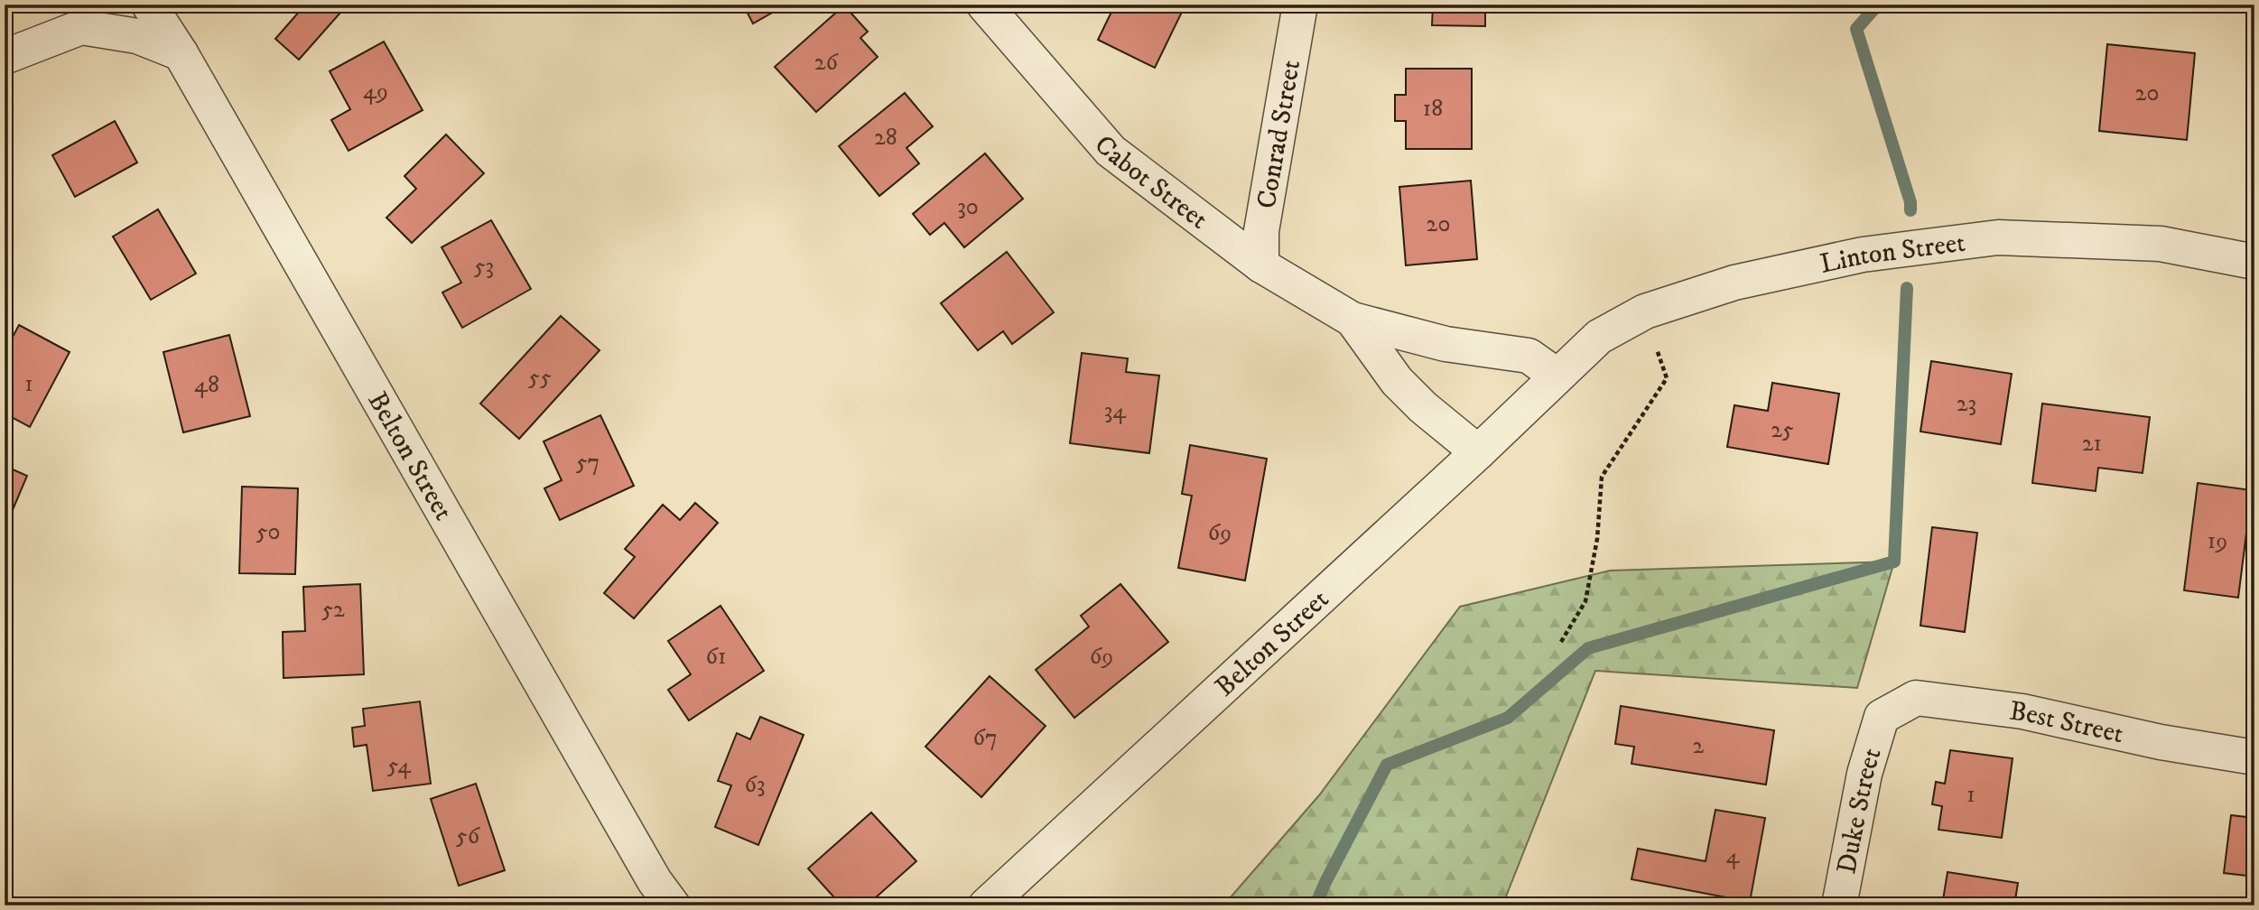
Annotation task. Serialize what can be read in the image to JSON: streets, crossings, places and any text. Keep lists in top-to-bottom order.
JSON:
{
  "streets": {
    "street": [
      "Conrad Street",
      "Cabot Street",
      "Linton Street",
      "Belton Street",
      "Best Street",
      "Duke Street"
    ]
  },
  "crossings": [
    ["Conrad Street", "Cabot Street"],
    ["Cabot Street", "Linton Street"],
    ["Cabot Street", "Belton Street"],
    ["Linton Street", "Belton Street"],
    ["Best Street", "Duke Street"]
  ],
  "house_numbers": [
    "26",
    "49",
    "20",
    "18",
    "28",
    "30",
    "20",
    "53",
    "55",
    "1",
    "48",
    "23",
    "34",
    "25",
    "21",
    "57",
    "50",
    "69",
    "19",
    "52",
    "61",
    "69",
    "67",
    "2",
    "54",
    "63",
    "1",
    "56",
    "4"
  ]
}
